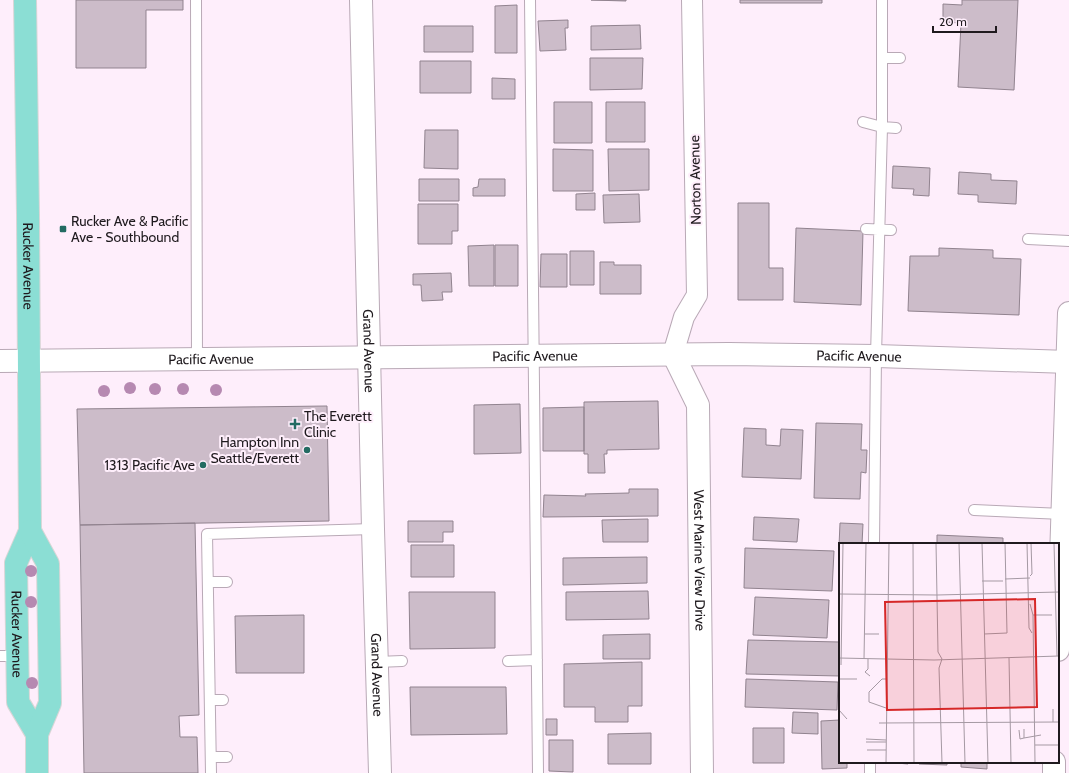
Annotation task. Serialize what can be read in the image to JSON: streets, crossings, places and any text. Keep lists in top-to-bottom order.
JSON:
{
  "streets": {
    "main road": ["Rucker Avenue"],
    "street": [
      "Norton Avenue",
      "Grand Avenue",
      "Pacific Avenue",
      "West Marine View Drive"
    ]
  },
  "crossings": [
    ["Norton Avenue", "Pacific Avenue"],
    ["Norton Avenue", "West Marine View Drive"],
    ["Rucker Avenue", "Pacific Avenue"],
    ["Grand Avenue", "Pacific Avenue"],
    ["Pacific Avenue", "West Marine View Drive"]
  ],
  "places": {
    "transit": ["Rucker Ave & Pacific Ave - Southbound"],
    "health": ["The Everett Clinic"],
    "other": ["Hampton Inn Seattle/Everett", "1313 Pacific Ave"]
  },
  "scale_bar": "20 m"
}
